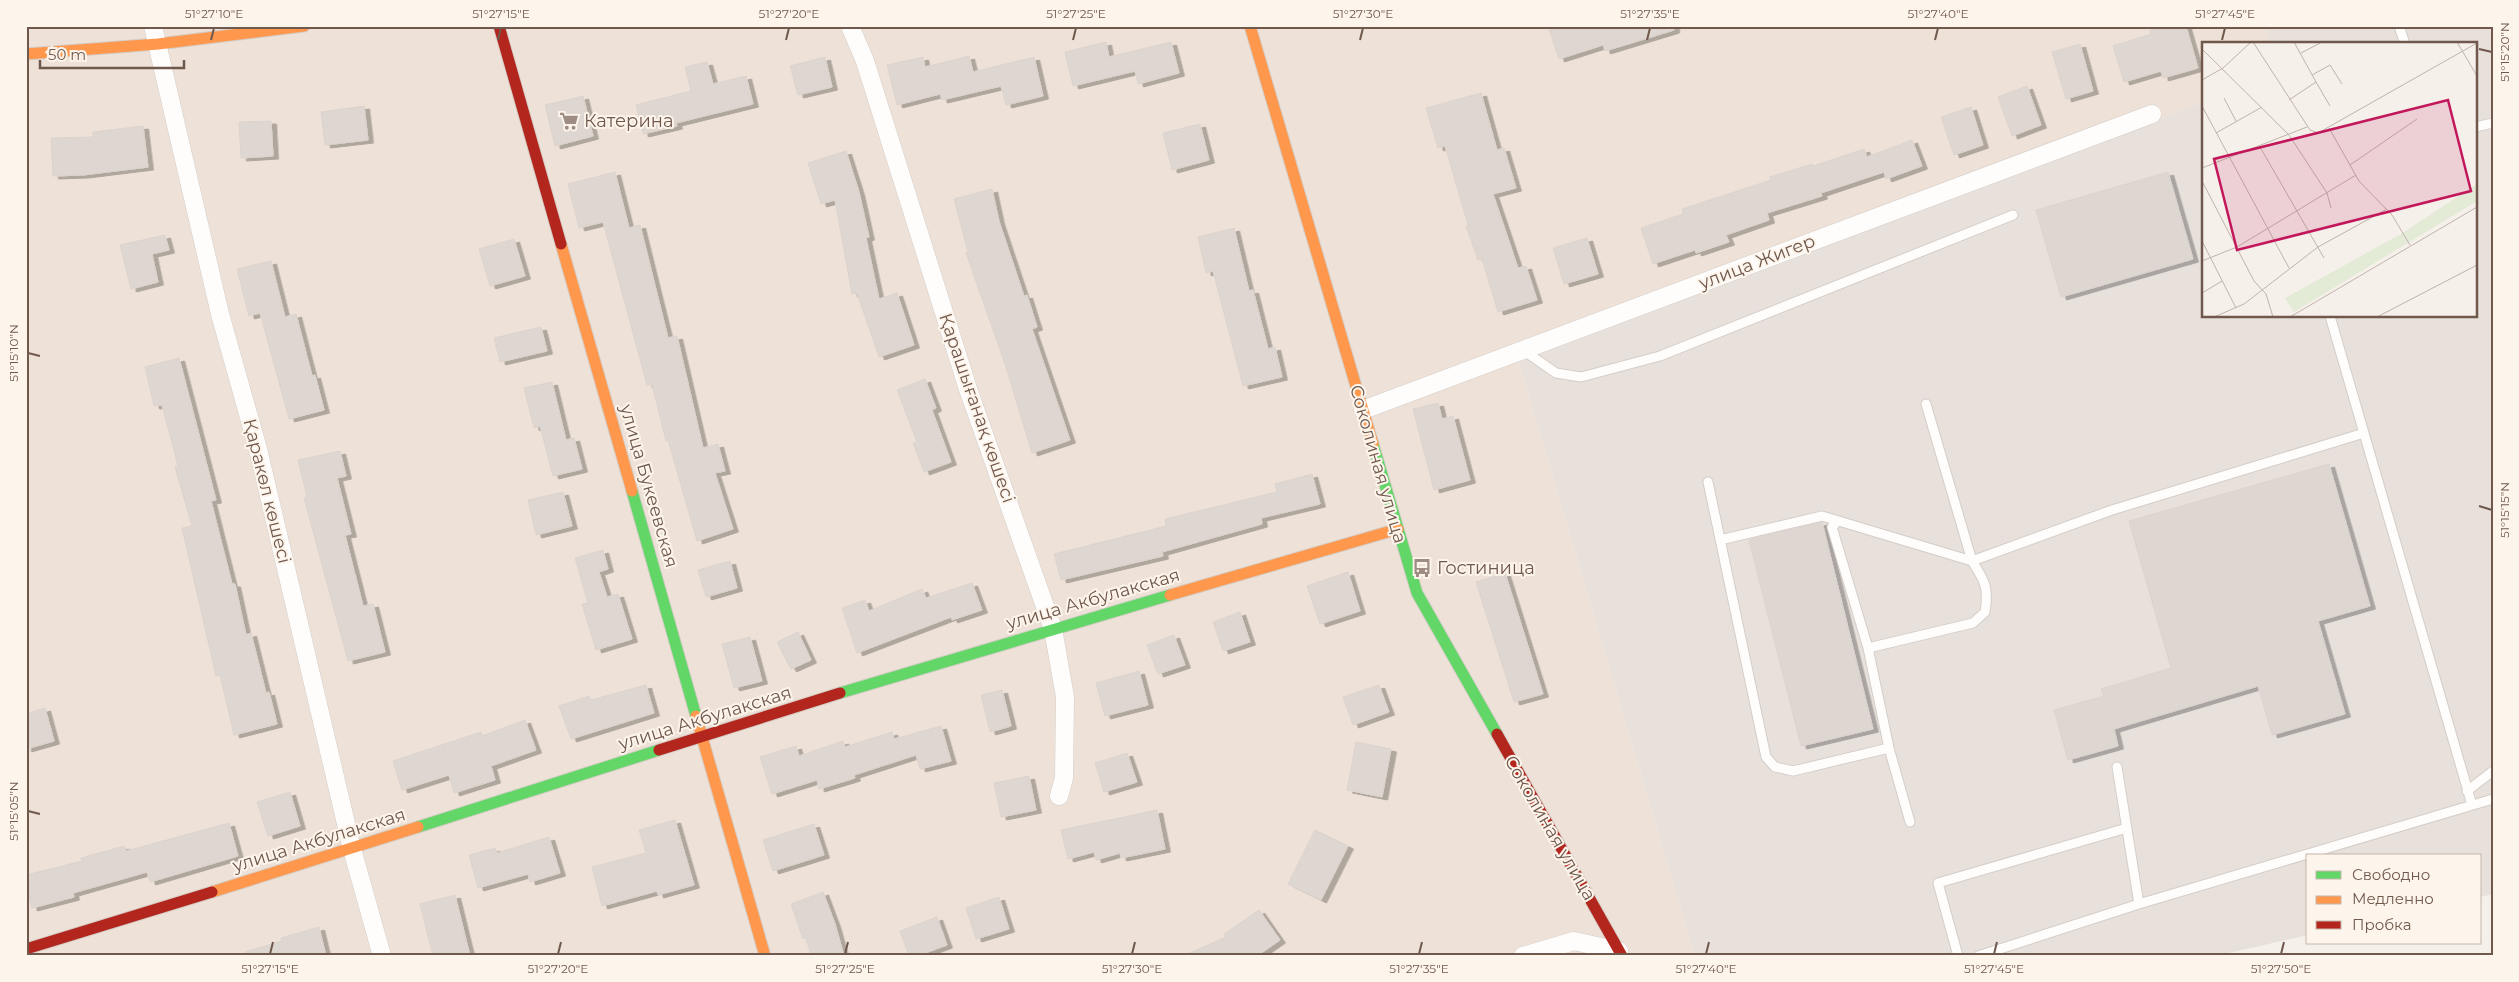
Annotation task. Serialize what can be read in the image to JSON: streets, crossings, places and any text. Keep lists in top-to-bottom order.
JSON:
{
  "streets": {
    "street": [
      "улица Жигер",
      "Қарашығанақ көшесі",
      "Соколиная улица",
      "улица Букеевская",
      "Қаракөл көшесі",
      "улица Акбулакская"
    ]
  },
  "crossings": [
    ["улица Жигер", "Соколиная улица"],
    ["Қарашығанақ көшесі", "улица Акбулакская"],
    ["Соколиная улица", "улица Акбулакская"],
    ["улица Букеевская", "улица Акбулакская"],
    ["Қаракөл көшесі", "улица Акбулакская"]
  ],
  "places": {
    "supermarket": ["Катерина"],
    "bus stop": ["Гостиница"]
  },
  "legend": ["Свободно", "Медленно", "Пробка"],
  "scale_bar": "50 m",
  "coordinates": [
    "51°27'10\"E",
    "51°27'15\"E",
    "51°27'20\"E",
    "51°27'25\"E",
    "51°27'30\"E",
    "51°27'35\"E",
    "51°27'40\"E",
    "51°27'45\"E",
    "51°15'20\"N",
    "51°15'10\"N",
    "51°15'15\"N",
    "51°15'05\"N",
    "51°27'50\"E"
  ]
}
